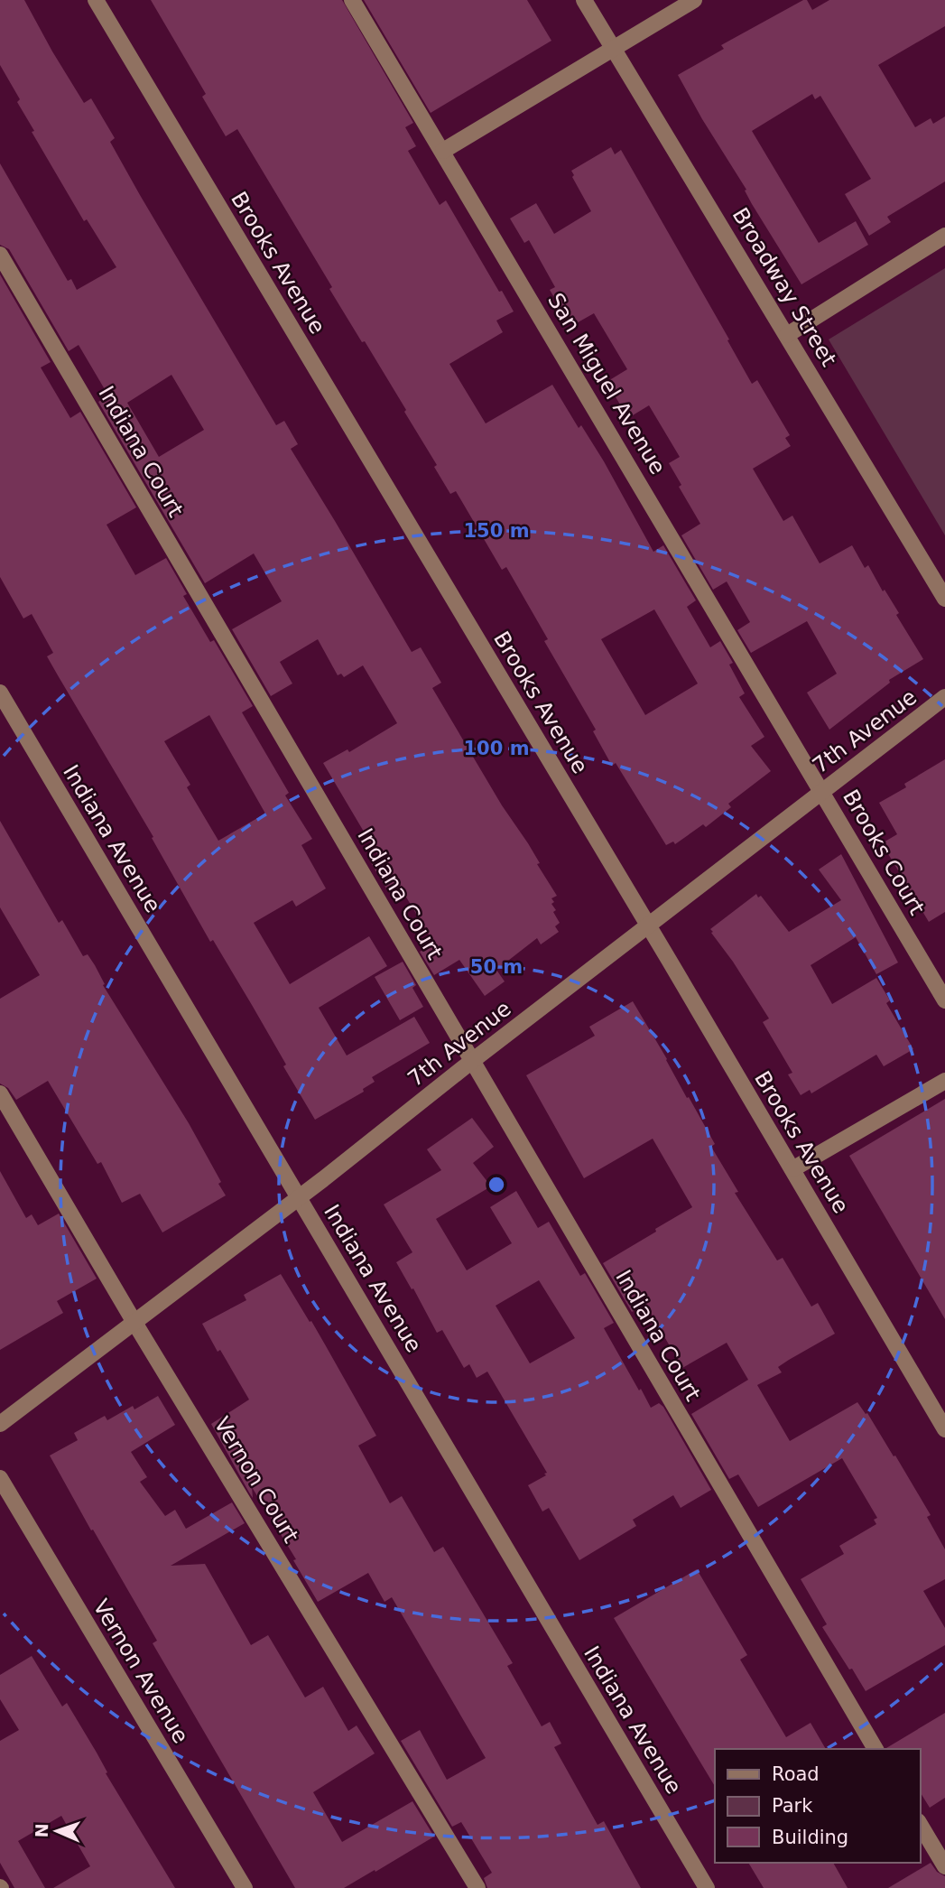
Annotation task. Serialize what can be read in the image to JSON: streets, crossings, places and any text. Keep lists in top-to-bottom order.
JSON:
{
  "streets": {
    "street": [
      "Brooks Avenue",
      "Broadway Street",
      "San Miguel Avenue",
      "Indiana Court",
      "7th Avenue",
      "Indiana Avenue",
      "Brooks Court",
      "Vernon Court",
      "Vernon Avenue"
    ]
  },
  "crossings": [
    ["Brooks Avenue", "7th Avenue"],
    ["San Miguel Avenue", "7th Avenue"],
    ["San Miguel Avenue", "Brooks Court"],
    ["Indiana Court", "7th Avenue"],
    ["7th Avenue", "Indiana Avenue"],
    ["7th Avenue", "Brooks Court"],
    ["7th Avenue", "Vernon Court"]
  ],
  "legend": ["Road", "Park", "Building"],
  "north": "left",
  "rings": ["150 m", "100 m", "50 m"]
}
